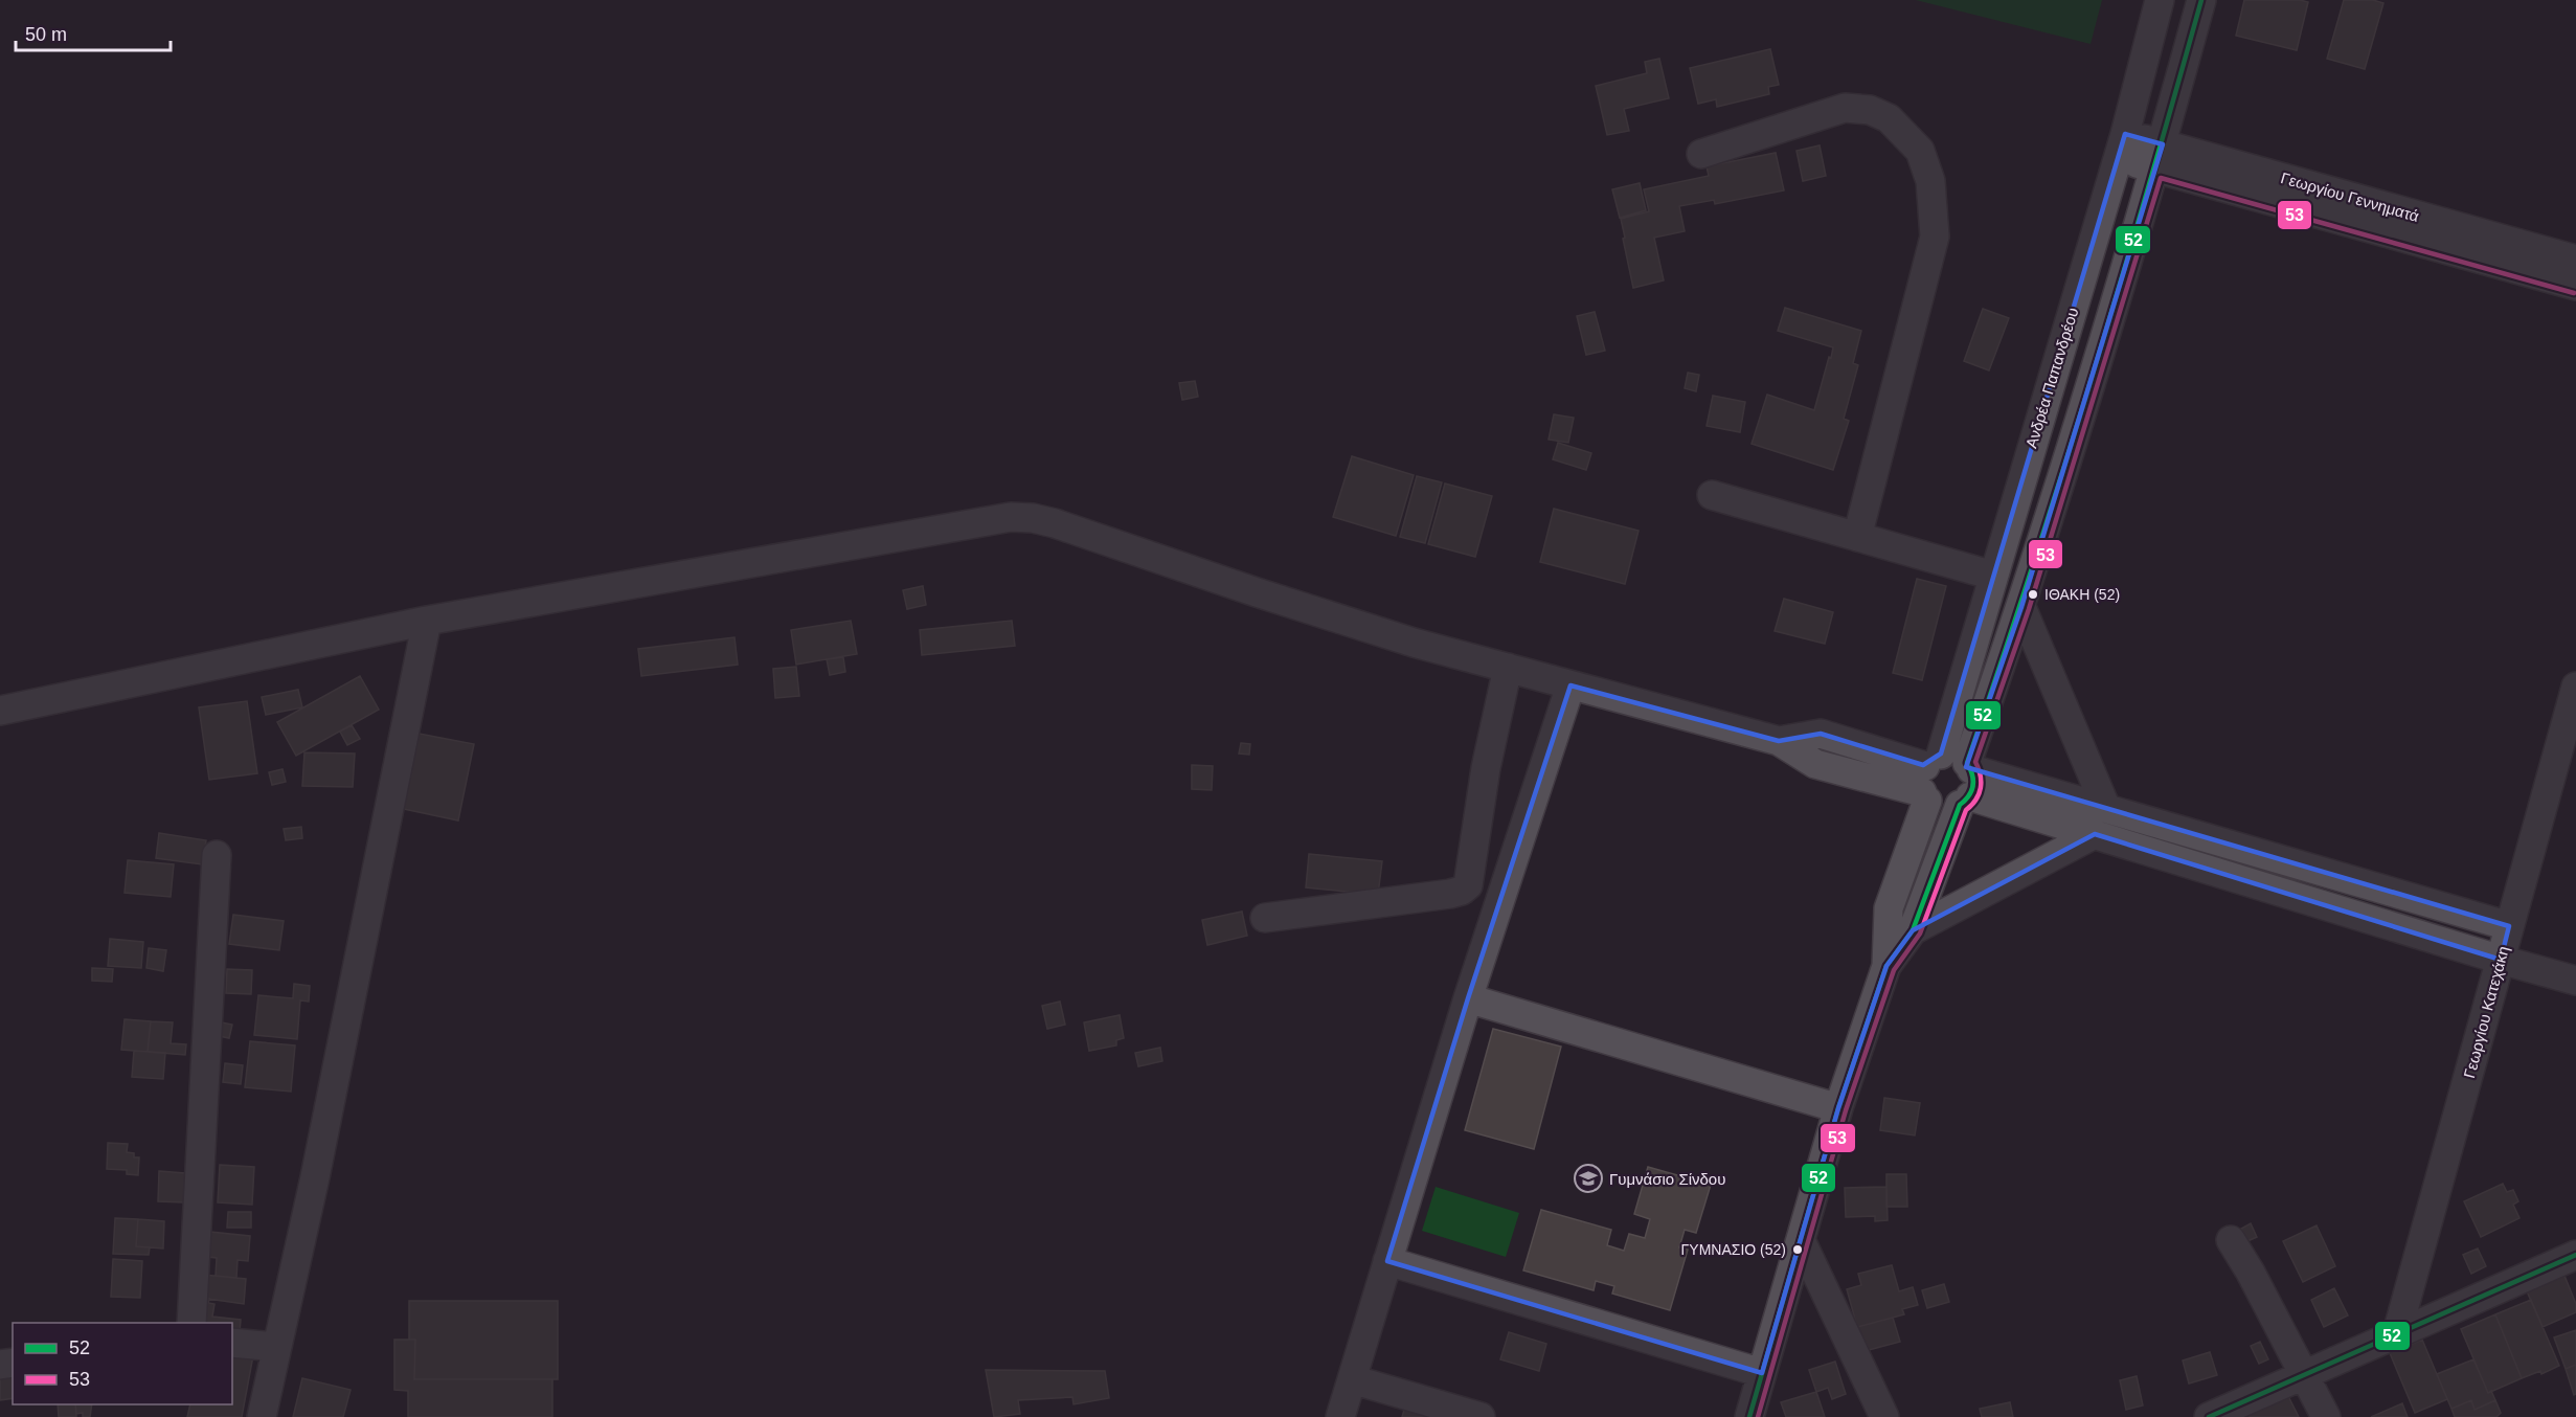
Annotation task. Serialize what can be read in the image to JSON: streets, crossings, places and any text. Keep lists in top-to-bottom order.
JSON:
{
  "streets": {
    "street": ["Γεωργίου Γεννηματά", "Ανδρέα Παπανδρέου", "Γεωργίου Κατεχάκη"]
  },
  "crossings": [
    ["Γεωργίου Γεννηματά", "Ανδρέα Παπανδρέου"]
  ],
  "places": {
    "other": ["ΙΘΑΚΗ (52)", "ΓΥΜΝΑΣΙΟ (52)"],
    "school or university": ["Γυμνάσιο Σίνδου"]
  },
  "lines": ["transit line 52", "transit line 53"],
  "legend": ["52", "53"],
  "scale_bar": "50 m"
}
